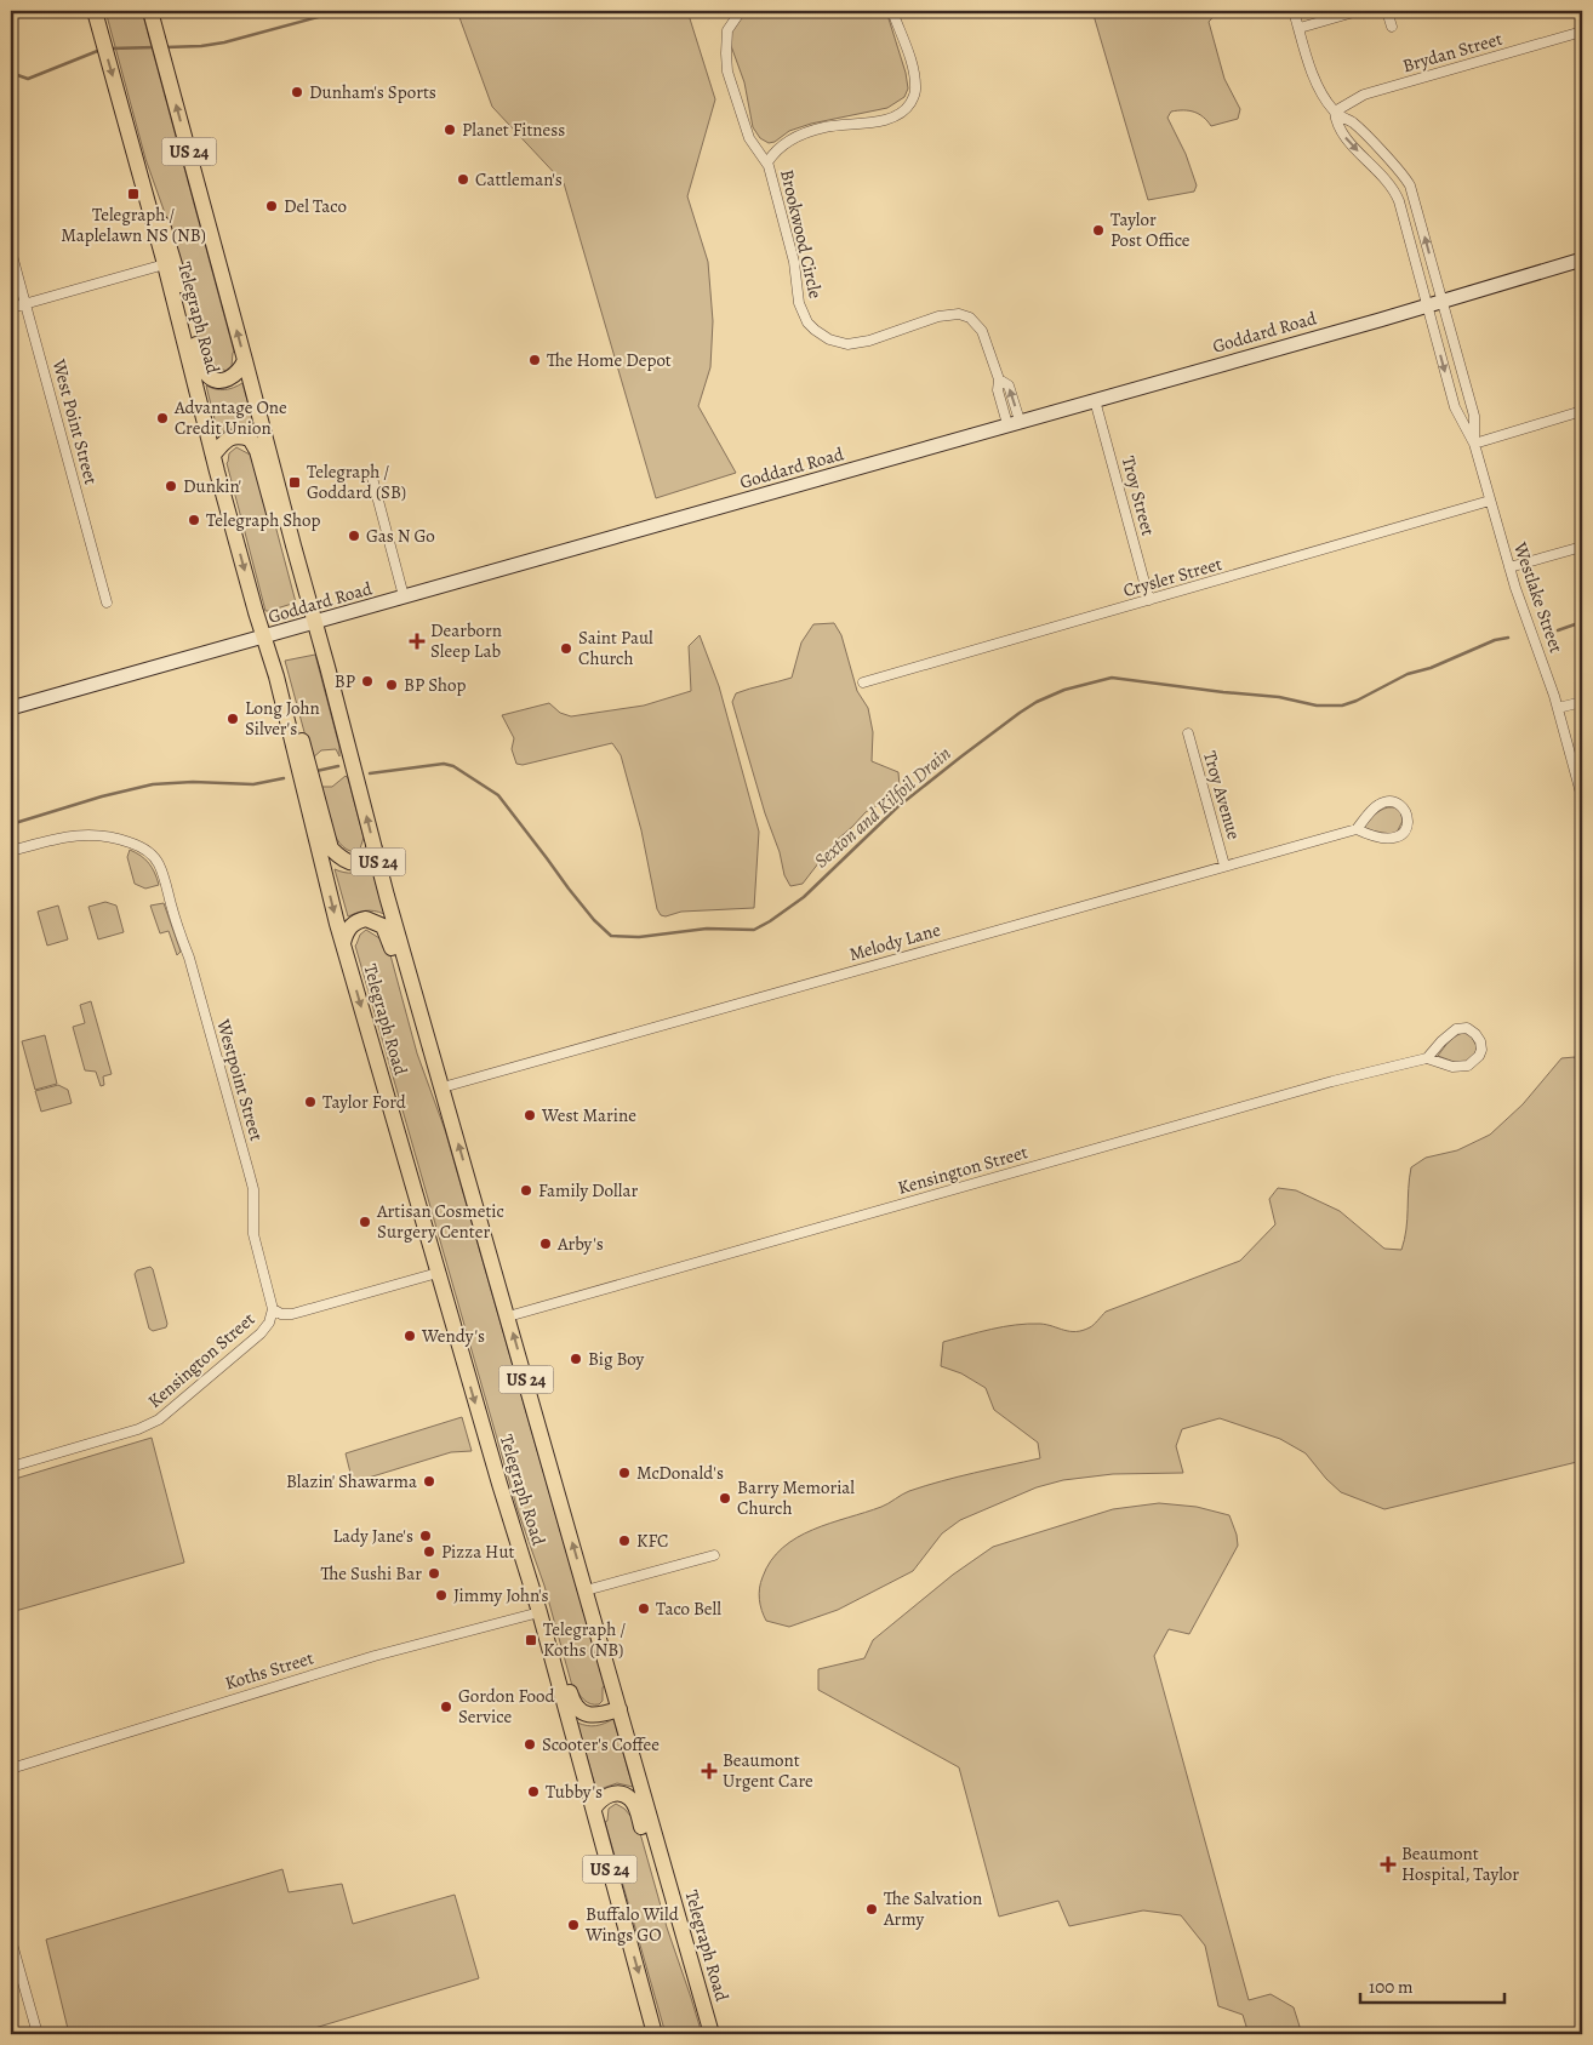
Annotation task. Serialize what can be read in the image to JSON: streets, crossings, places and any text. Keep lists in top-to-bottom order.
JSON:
{
  "streets": {
    "main road": ["US 24", "Telegraph Road", "Goddard Road"],
    "street": [
      "Brydan Street",
      "Brookwood Circle",
      "West Point Street",
      "Troy Street",
      "Crysler Street",
      "Westlake Street",
      "Troy Avenue",
      "Melody Lane",
      "Westpoint Street",
      "Kensington Street",
      "Koths Street"
    ]
  },
  "crossings": [
    ["Brookwood Circle", "Goddard Road"],
    ["Telegraph Road", "Goddard Road"],
    ["Telegraph Road", "Melody Lane"],
    ["Telegraph Road", "Kensington Street"],
    ["Telegraph Road", "Koths Street"],
    ["Goddard Road", "Troy Street"],
    ["Goddard Road", "Westlake Street"],
    ["Troy Street", "Crysler Street"],
    ["Crysler Street", "Westlake Street"],
    ["Troy Avenue", "Melody Lane"],
    ["Westpoint Street", "Kensington Street"]
  ],
  "water": ["Sexton and Kilfoil Drain"],
  "places": {
    "other": [
      "Dunham's Sports",
      "Planet Fitness",
      "Cattleman's",
      "Del Taco",
      "Taylor Post Office",
      "The Home Depot",
      "Advantage One Credit Union",
      "Dunkin'",
      "Telegraph Shop",
      "Gas N Go",
      "Saint Paul Church",
      "BP",
      "BP Shop",
      "Long John Silver's",
      "Taylor Ford",
      "West Marine",
      "Family Dollar",
      "Artisan Cosmetic Surgery Center",
      "Arby's",
      "Wendy's",
      "Big Boy",
      "McDonald's",
      "Blazin' Shawarma",
      "Barry Memorial Church",
      "Lady Jane's",
      "KFC",
      "Pizza Hut",
      "The Sushi Bar",
      "Jimmy John's",
      "Taco Bell",
      "Gordon Food Service",
      "Scooter's Coffee",
      "Tubby's",
      "The Salvation Army",
      "Buffalo Wild Wings GO"
    ],
    "transit": ["Telegraph / Maplelawn NS (NB)", "Telegraph / Goddard (SB)", "Telegraph / Koths (NB)"],
    "health": ["Dearborn Sleep Lab", "Beaumont Urgent Care", "Beaumont Hospital, Taylor"]
  },
  "scale_bar": "100 m"
}
